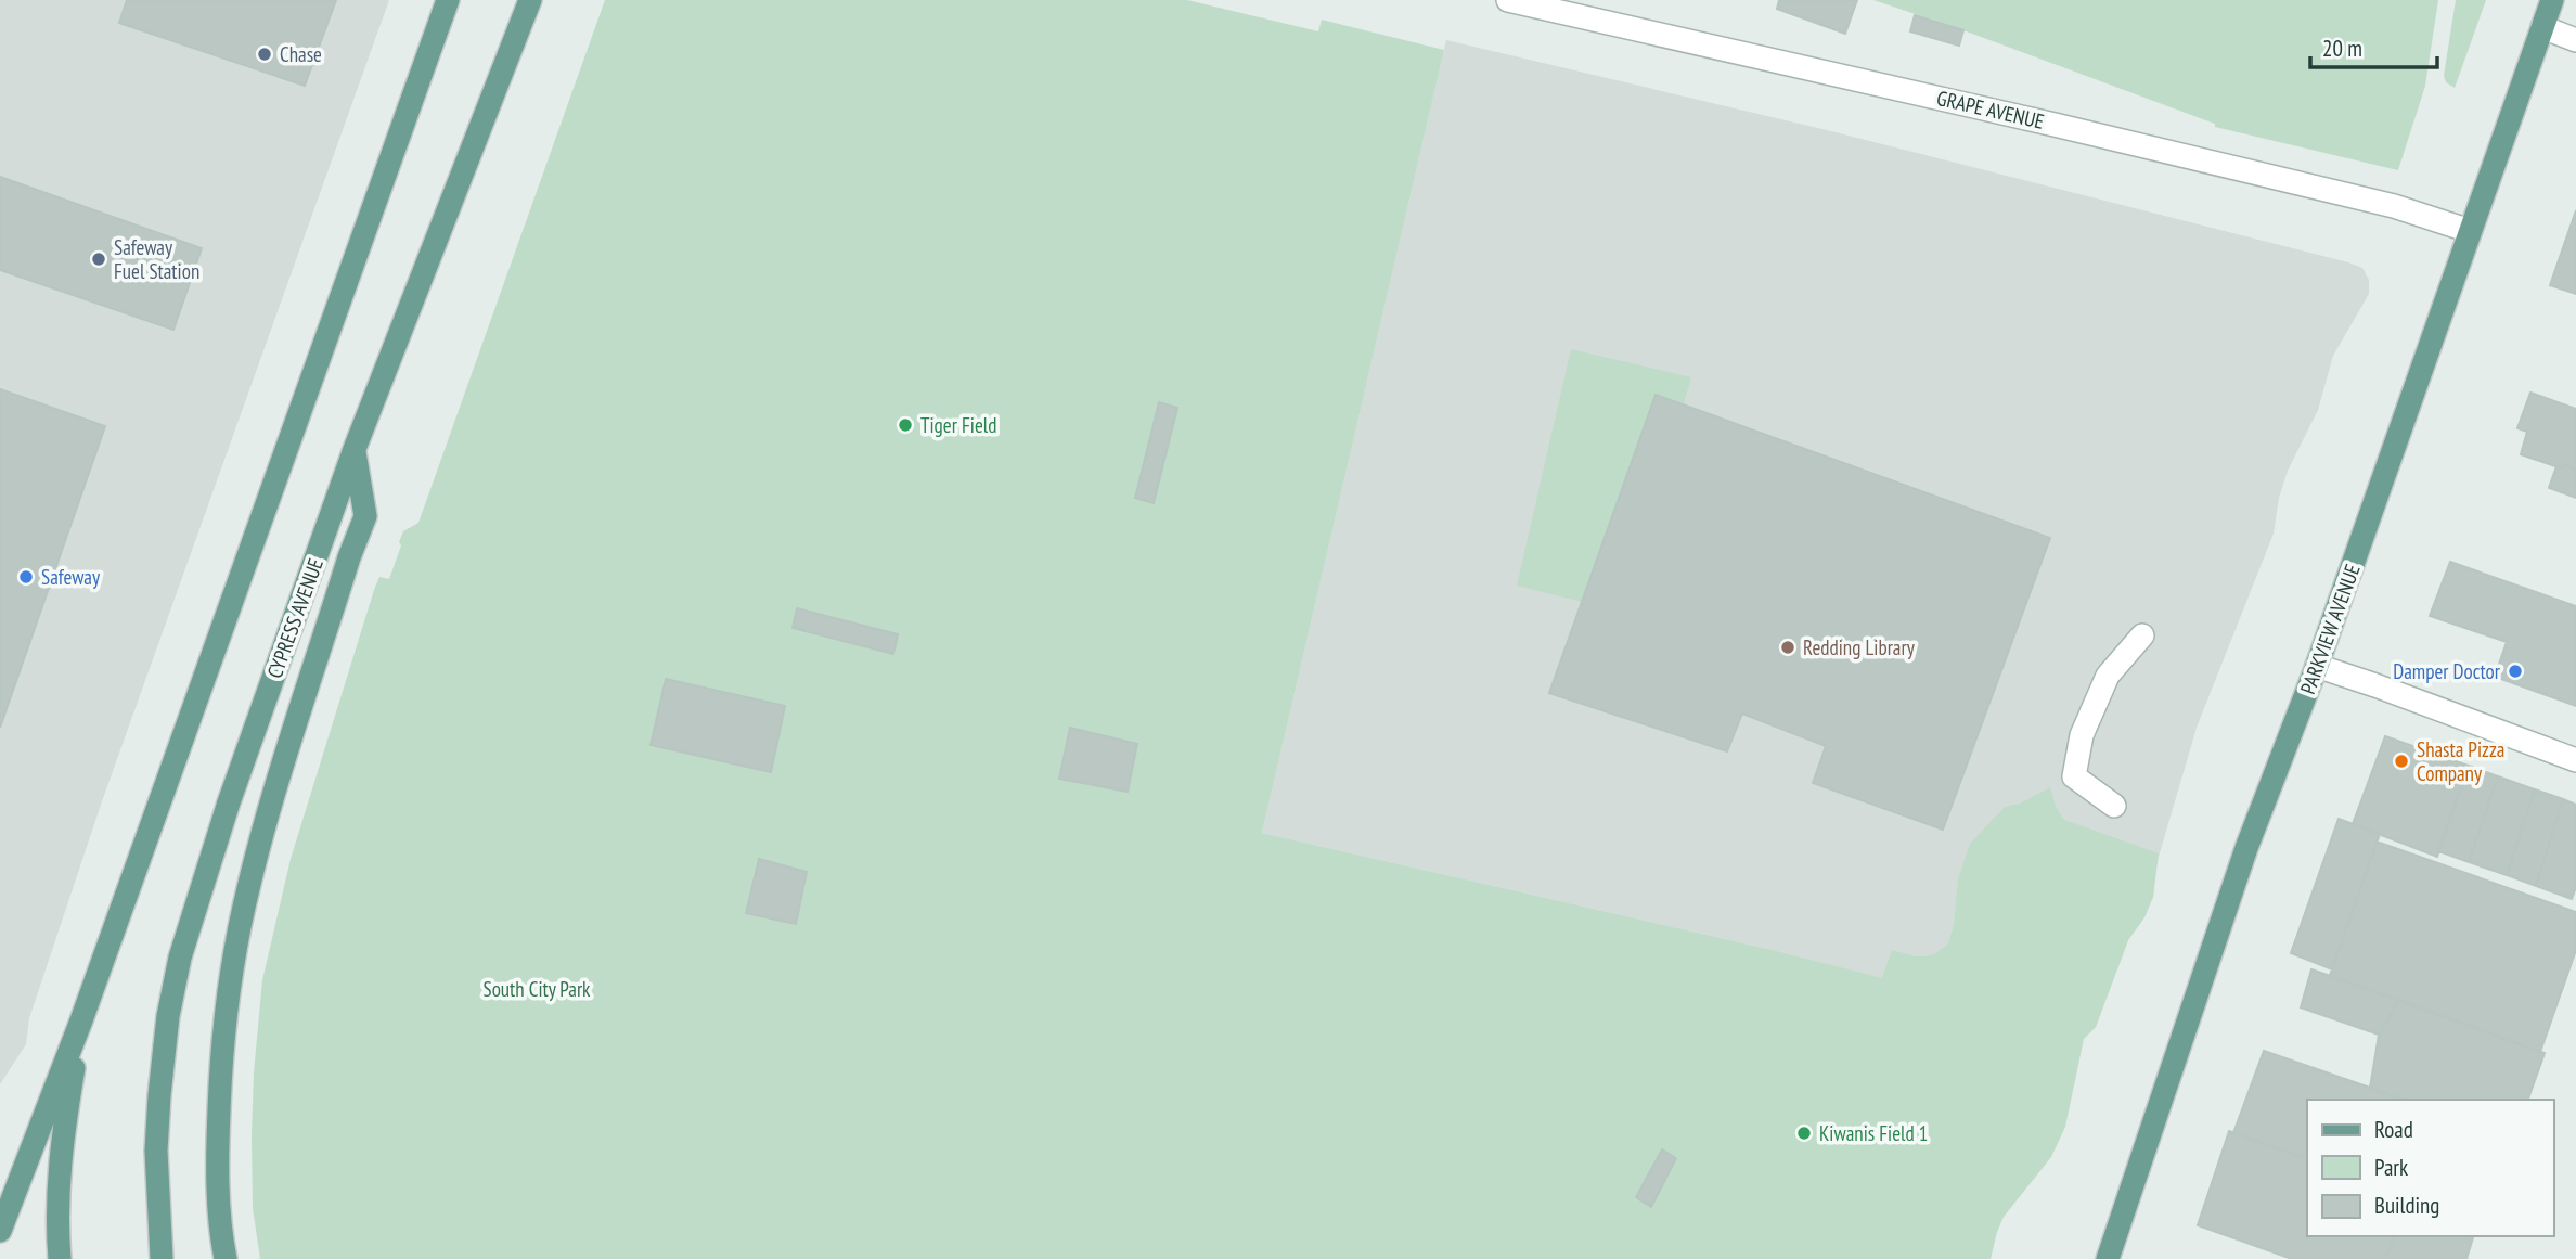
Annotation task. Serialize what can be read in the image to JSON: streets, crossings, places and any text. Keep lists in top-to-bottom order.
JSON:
{
  "streets": {
    "main road": ["CYPRESS AVENUE", "PARKVIEW AVENUE"],
    "street": ["GRAPE AVENUE"]
  },
  "crossings": [
    ["GRAPE AVENUE", "PARKVIEW AVENUE"]
  ],
  "parks": ["South City Park"],
  "places": [
    "Chase",
    "Safeway Fuel Station",
    "Tiger Field",
    "Safeway",
    "Redding Library",
    "Damper Doctor",
    "Shasta Pizza Company",
    "Kiwanis Field 1"
  ],
  "legend": ["Road", "Park", "Building"],
  "scale_bar": "20 m"
}
